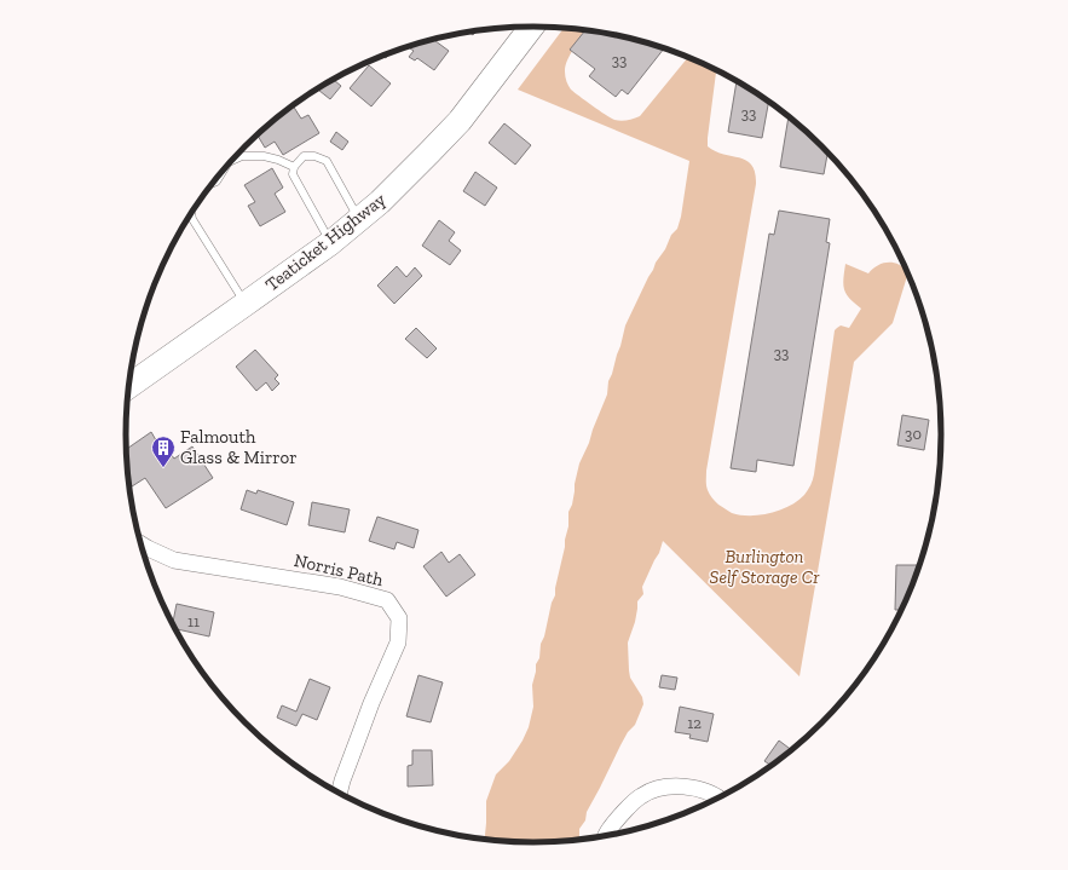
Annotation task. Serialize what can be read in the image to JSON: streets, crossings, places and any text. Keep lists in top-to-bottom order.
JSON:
{
  "streets": {
    "main road": ["Teaticket Highway"],
    "street": ["Norris Path"]
  },
  "parks": ["Burlington Self Storage Cr"],
  "places": {
    "building": ["Falmouth Glass & Mirror"]
  },
  "house_numbers": [
    "33",
    "33",
    "33",
    "30",
    "11",
    "12"
  ]
}
